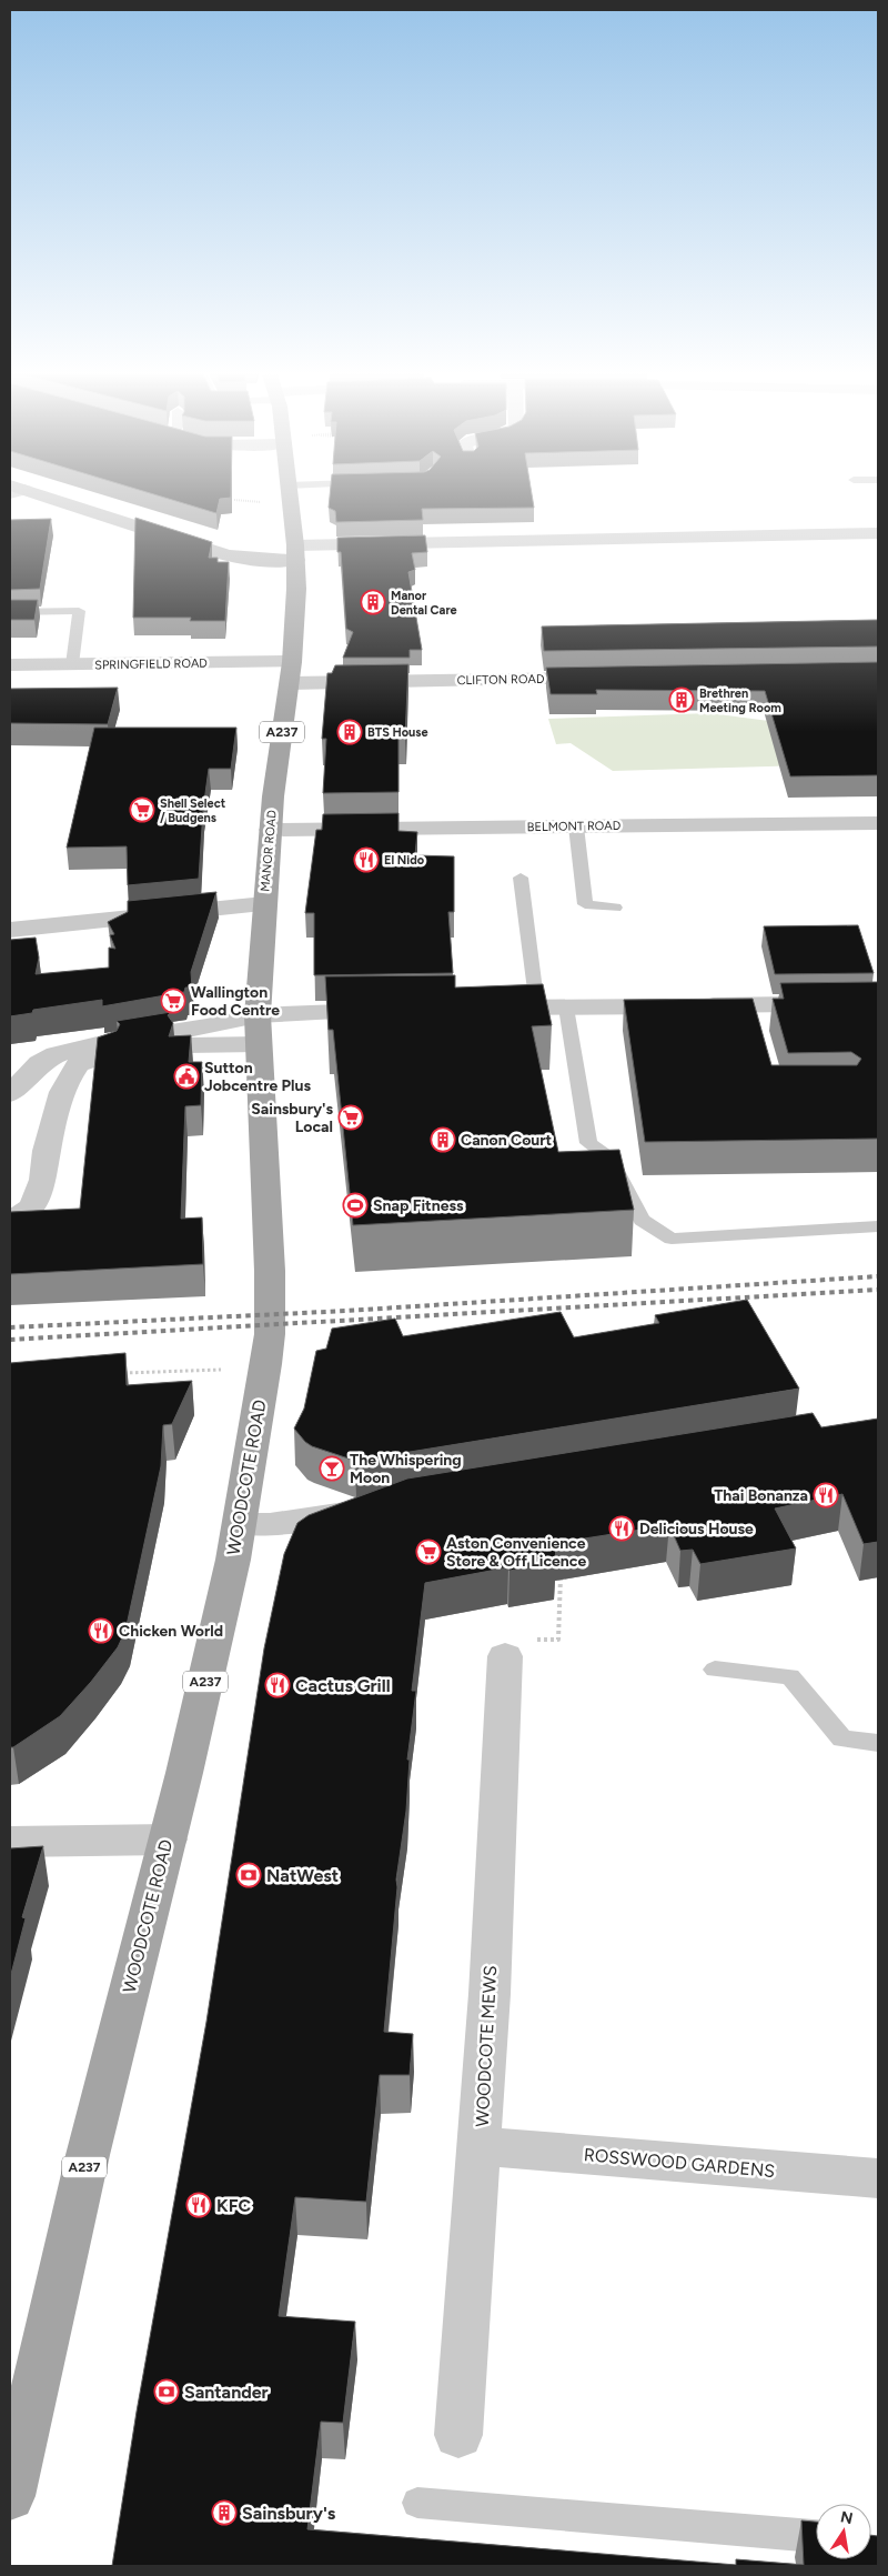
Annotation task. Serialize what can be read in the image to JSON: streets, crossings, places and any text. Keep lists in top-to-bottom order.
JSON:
{
  "streets": {
    "main road": ["A237", "MANOR ROAD", "WOODCOTE ROAD"],
    "street": [
      "SPRINGFIELD ROAD",
      "CLIFTON ROAD",
      "BELMONT ROAD",
      "WOODCOTE MEWS",
      "ROSSWOOD GARDENS"
    ]
  },
  "crossings": [
    ["SPRINGFIELD ROAD", "CLIFTON ROAD"],
    ["SPRINGFIELD ROAD", "MANOR ROAD"],
    ["CLIFTON ROAD", "MANOR ROAD"],
    ["BELMONT ROAD", "MANOR ROAD"],
    ["MANOR ROAD", "WOODCOTE ROAD"],
    ["WOODCOTE MEWS", "ROSSWOOD GARDENS"]
  ],
  "places": {
    "building": [
      "Manor Dental Care",
      "Brethren Meeting Room",
      "BTS House",
      "Canon Court",
      "Sainsbury's"
    ],
    "supermarket": [
      "Shell Select / Budgens",
      "Wallington Food Centre",
      "Sainsbury's Local",
      "Aston Convenience Store & Off Licence"
    ],
    "restaurant": [
      "El Nido",
      "Thai Bonanza",
      "Delicious House",
      "Chicken World",
      "Cactus Grill",
      "KFC"
    ],
    "public building": ["Sutton Jobcentre Plus"],
    "sports": ["Snap Fitness"],
    "bar": ["The Whispering Moon"],
    "bank": ["NatWest", "Santander"]
  },
  "north": "top"
}
